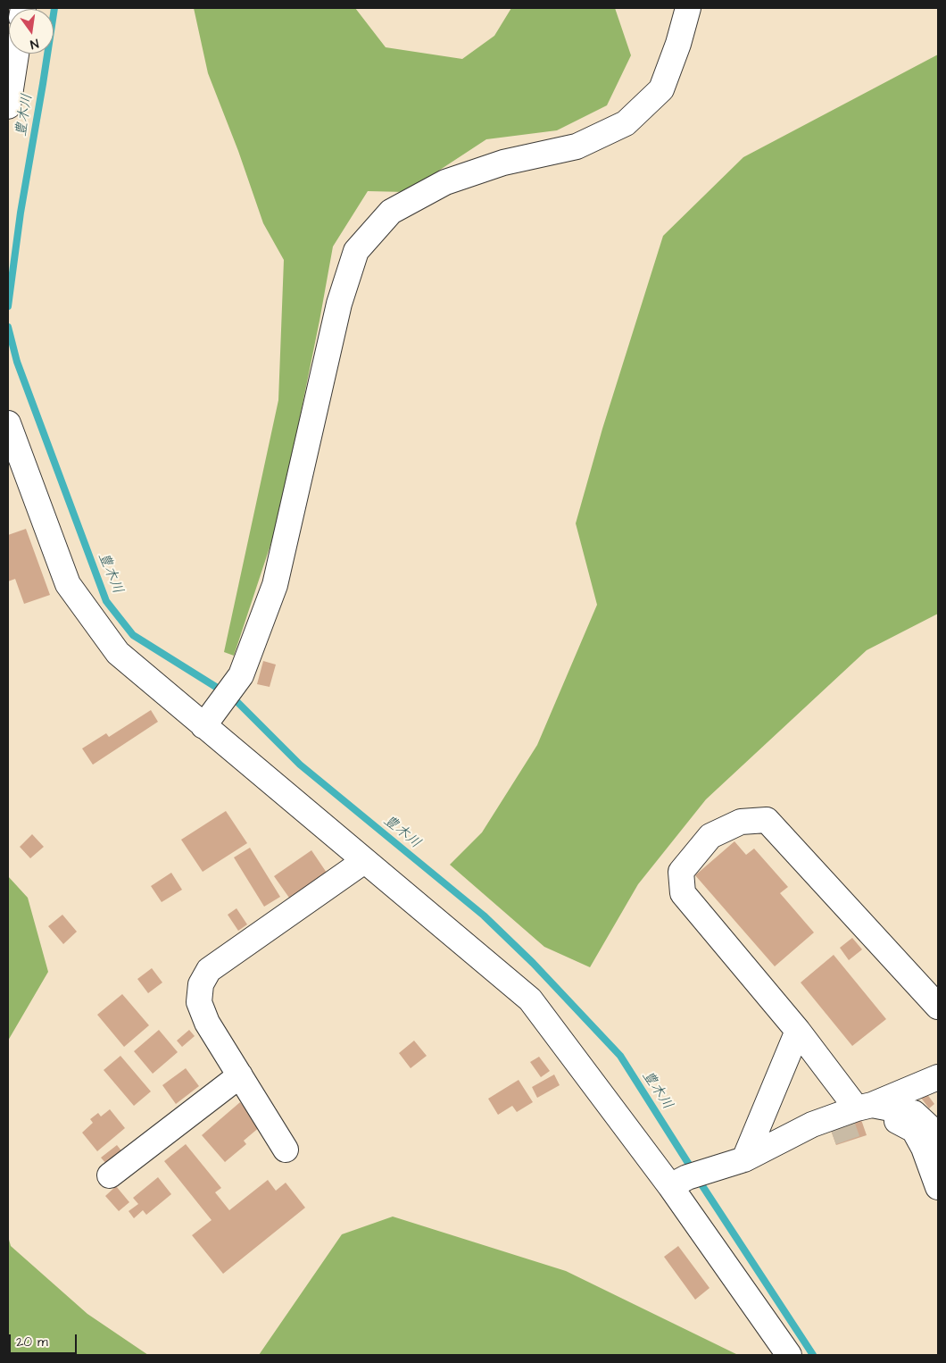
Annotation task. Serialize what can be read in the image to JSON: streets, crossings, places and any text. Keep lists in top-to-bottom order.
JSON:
{
  "water": ["豊木川"],
  "scale_bar": "20 m",
  "north": "bottom"
}
